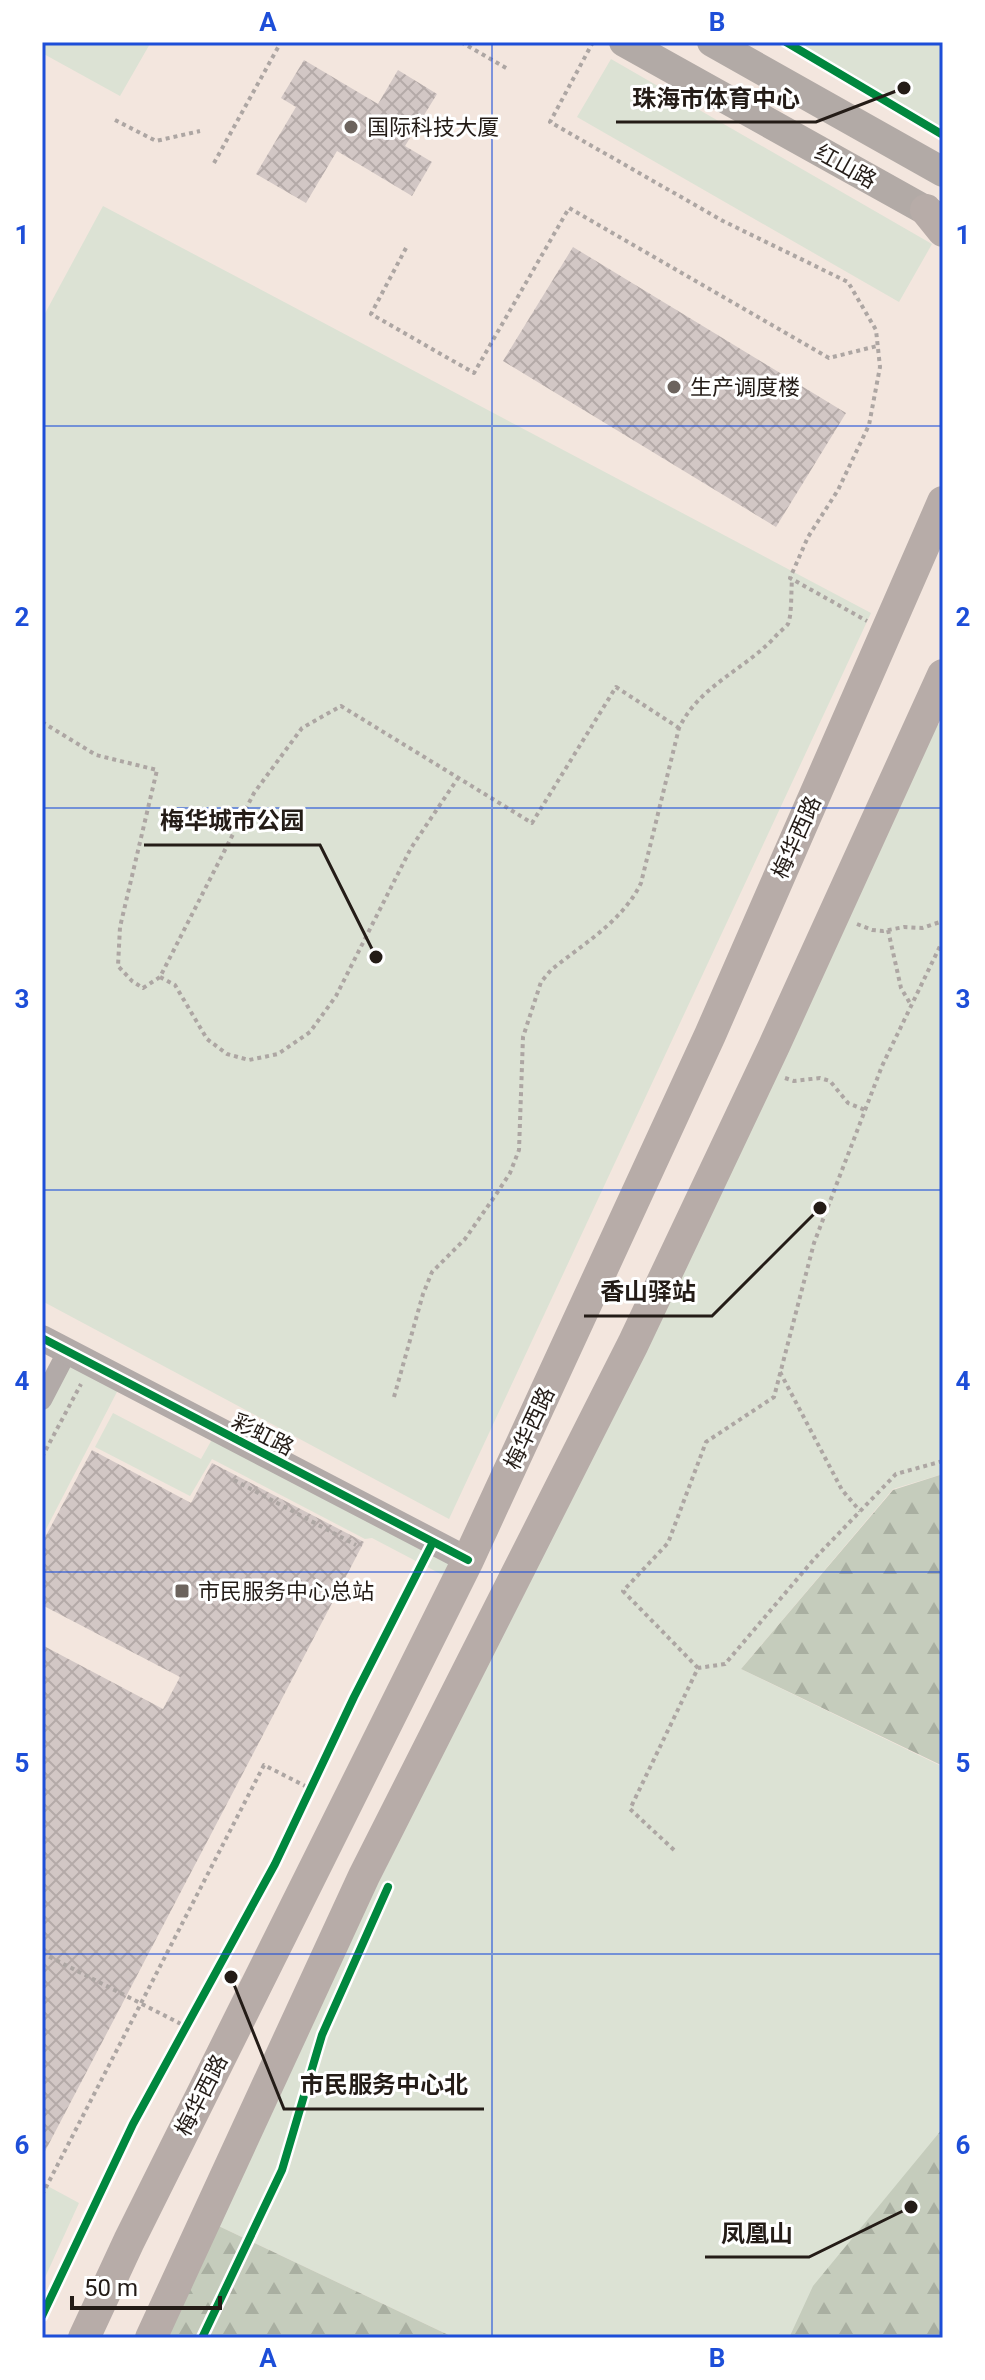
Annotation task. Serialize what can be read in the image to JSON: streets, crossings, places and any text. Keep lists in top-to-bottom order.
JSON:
{
  "streets": {
    "main road": ["红山路", "梅华西路"],
    "street": ["彩虹路"]
  },
  "crossings": [
    ["梅华西路", "彩虹路"]
  ],
  "places": {
    "other": [
      "珠海市体育中心",
      "国际科技大厦",
      "生产调度楼",
      "梅华城市公园",
      "香山驿站",
      "市民服务中心北",
      "凤凰山"
    ],
    "transit": ["市民服务中心总站"]
  },
  "scale_bar": "50 m",
  "grid": {
    "columns": ["A", "B"],
    "rows": [
      "1",
      "2",
      "3",
      "4",
      "5",
      "6"
    ]
  }
}
